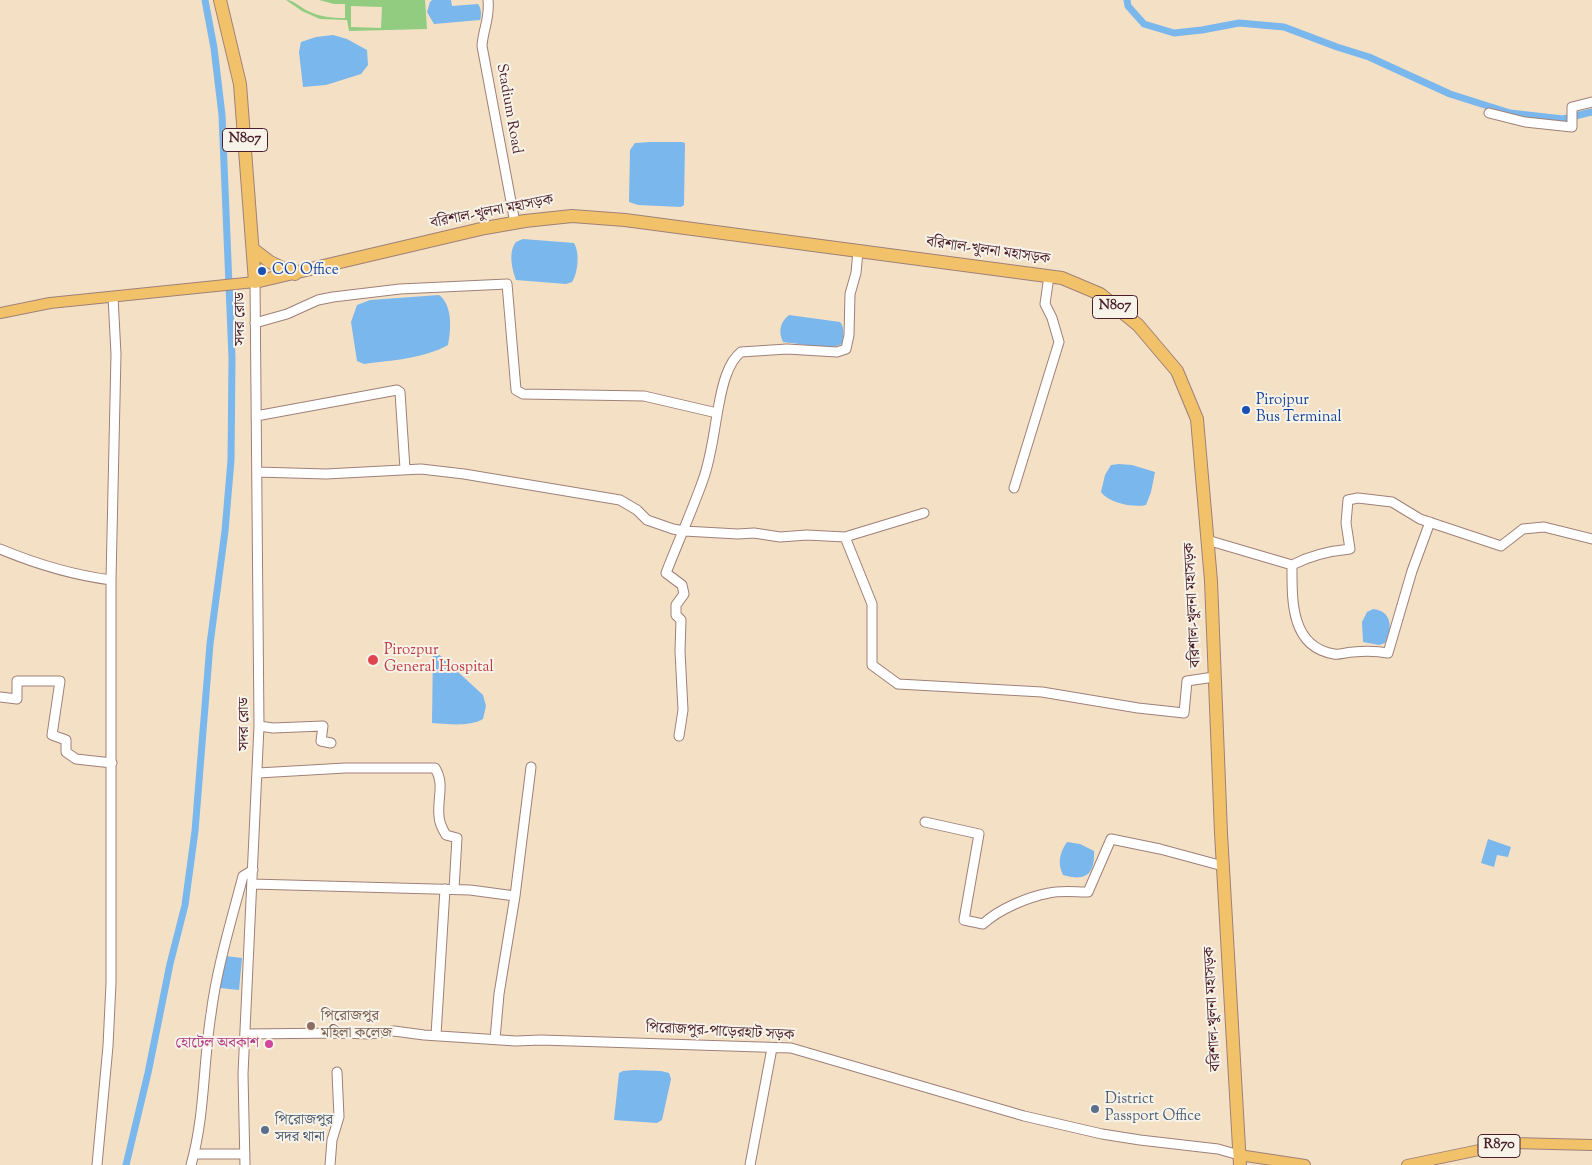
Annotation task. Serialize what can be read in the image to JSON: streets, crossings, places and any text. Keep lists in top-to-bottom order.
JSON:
{
  "streets": {
    "highway": ["N807", "বরিশাল-খুলনা মহাসড়ক"],
    "main road": ["R870"],
    "street": ["Stadium Road", "সদর রোড", "পিরোজপুর-পাড়েরহাট সড়ক"]
  },
  "crossings": [
    ["Stadium Road", "বরিশাল-খুলনা মহাসড়ক"],
    ["N807", "বরিশাল-খুলনা মহাসড়ক"],
    ["N807", "সদর রোড"],
    ["বরিশাল-খুলনা মহাসড়ক", "সদর রোড"],
    ["বরিশাল-খুলনা মহাসড়ক", "পিরোজপুর-পাড়েরহাট সড়ক"],
    ["সদর রোড", "পিরোজপুর-পাড়েরহাট সড়ক"]
  ],
  "places": [
    "CO Office",
    "Pirojpur Bus Terminal",
    "Pirozpur General Hospital",
    "পিরোজপুর মহিলা কলেজ",
    "হোটেল অবকাশ",
    "District Passport Office",
    "পিরোজপুর সদর থানা"
  ]
}
